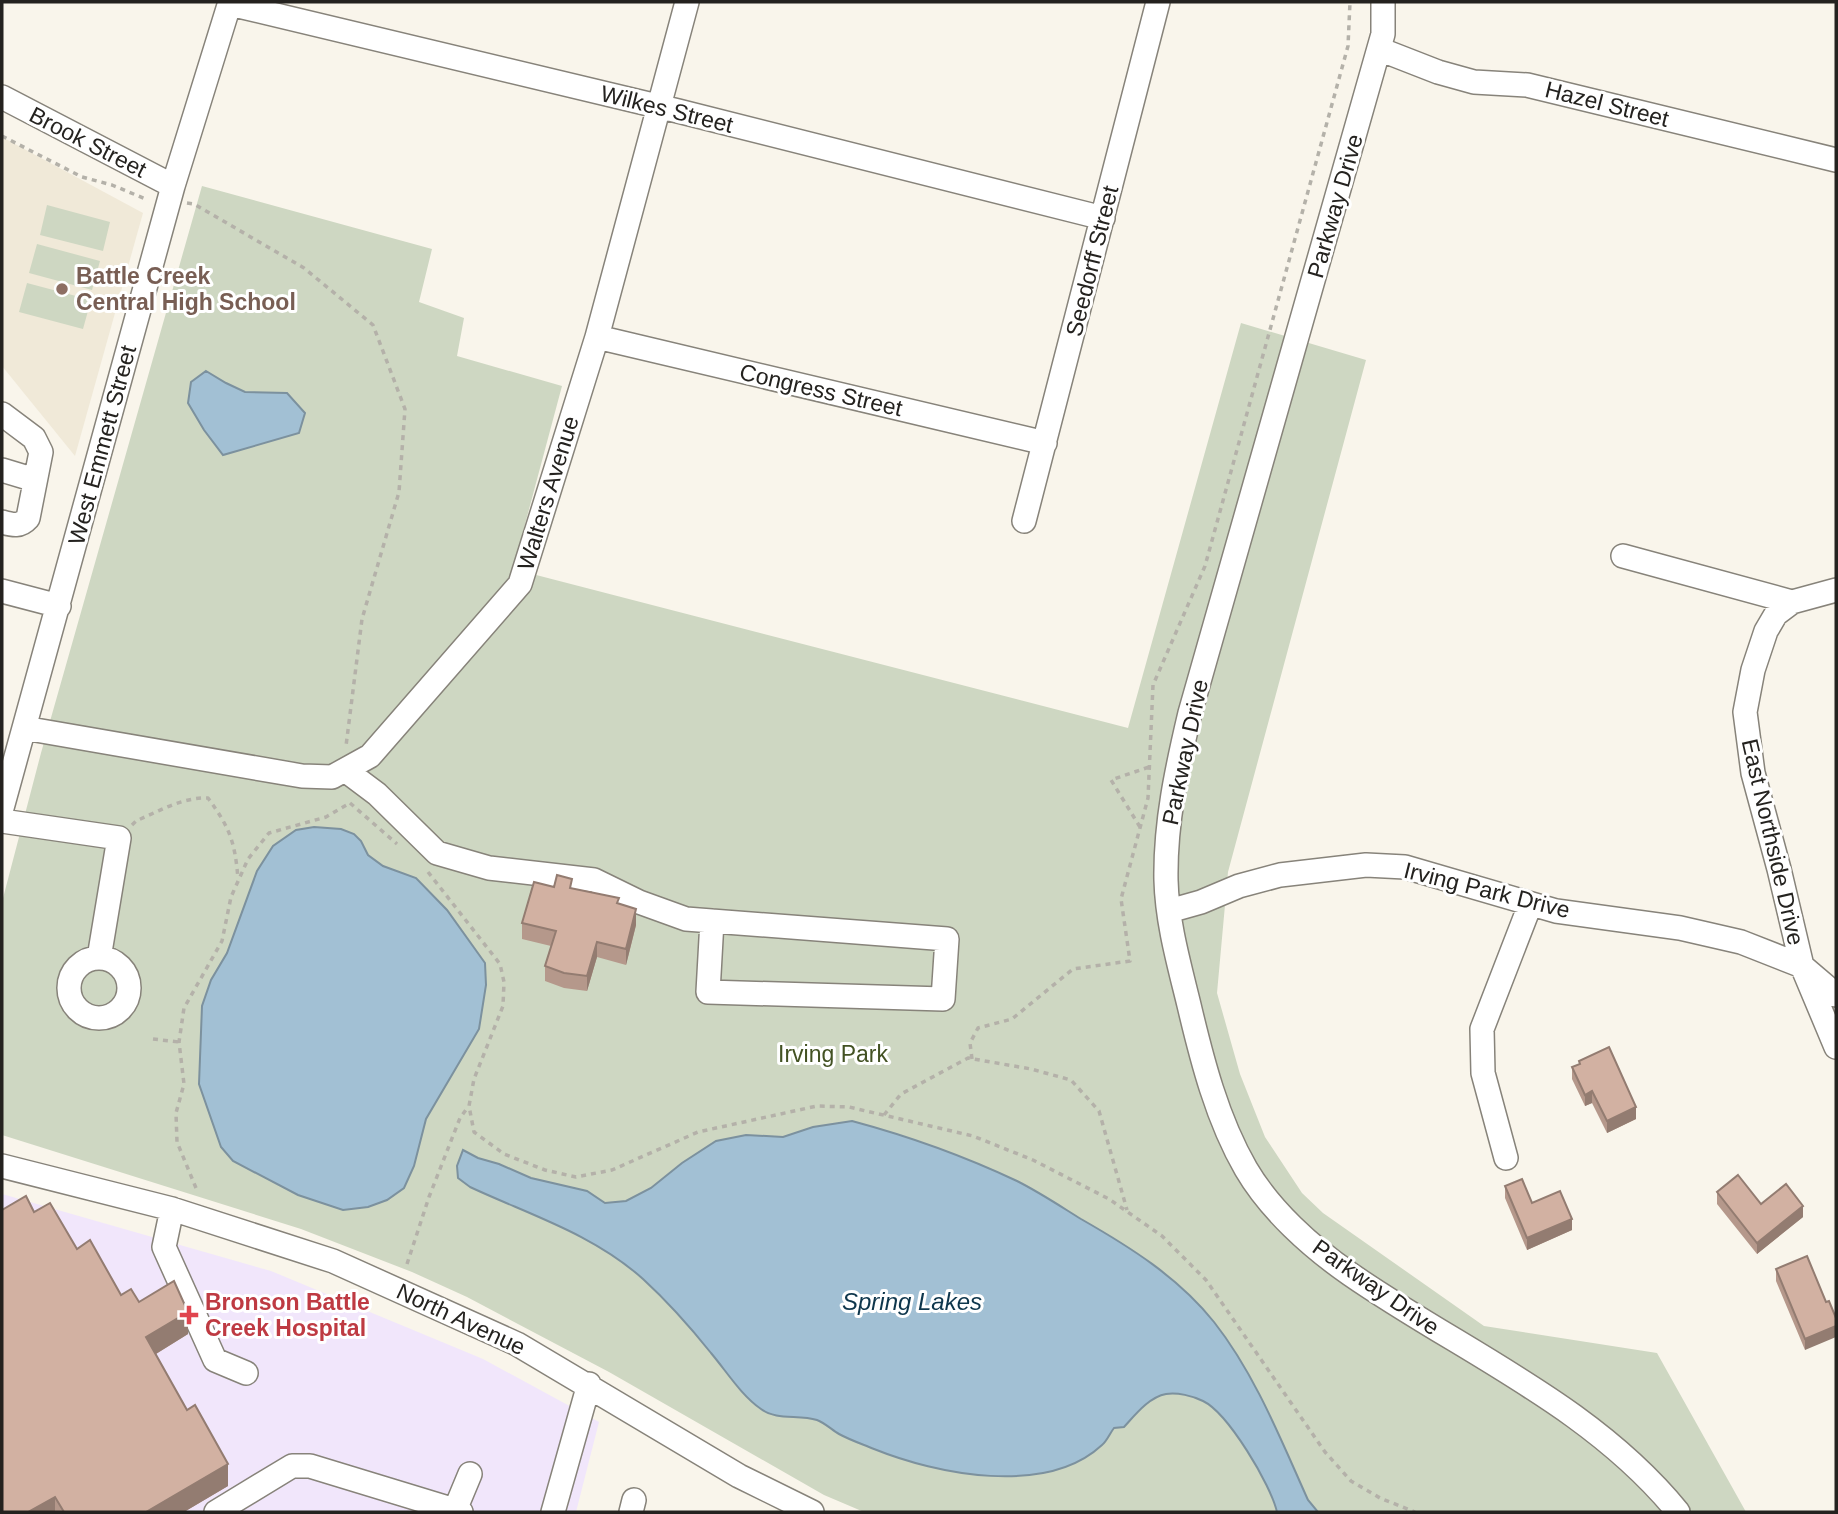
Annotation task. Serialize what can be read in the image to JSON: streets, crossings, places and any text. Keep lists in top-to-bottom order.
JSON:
{
  "streets": {
    "street": [
      "Hazel Street",
      "Wilkes Street",
      "Brook Street",
      "Parkway Drive",
      "Seedorff Street",
      "Congress Street",
      "West Emmett Street",
      "Walters Avenue",
      "East Northside Drive",
      "Irving Park Drive",
      "North Avenue"
    ]
  },
  "crossings": [
    ["Hazel Street", "Parkway Drive"],
    ["Wilkes Street", "Seedorff Street"],
    ["Wilkes Street", "West Emmett Street"],
    ["Wilkes Street", "Walters Avenue"],
    ["Brook Street", "West Emmett Street"],
    ["Parkway Drive", "Irving Park Drive"],
    ["Seedorff Street", "Congress Street"],
    ["Congress Street", "Walters Avenue"],
    ["West Emmett Street", "Walters Avenue"],
    ["East Northside Drive", "Irving Park Drive"]
  ],
  "water": ["Spring Lakes"],
  "parks": ["Irving Park"],
  "places": {
    "other": ["Battle Creek Central High School"],
    "health": ["Bronson Battle Creek Hospital"]
  }
}
